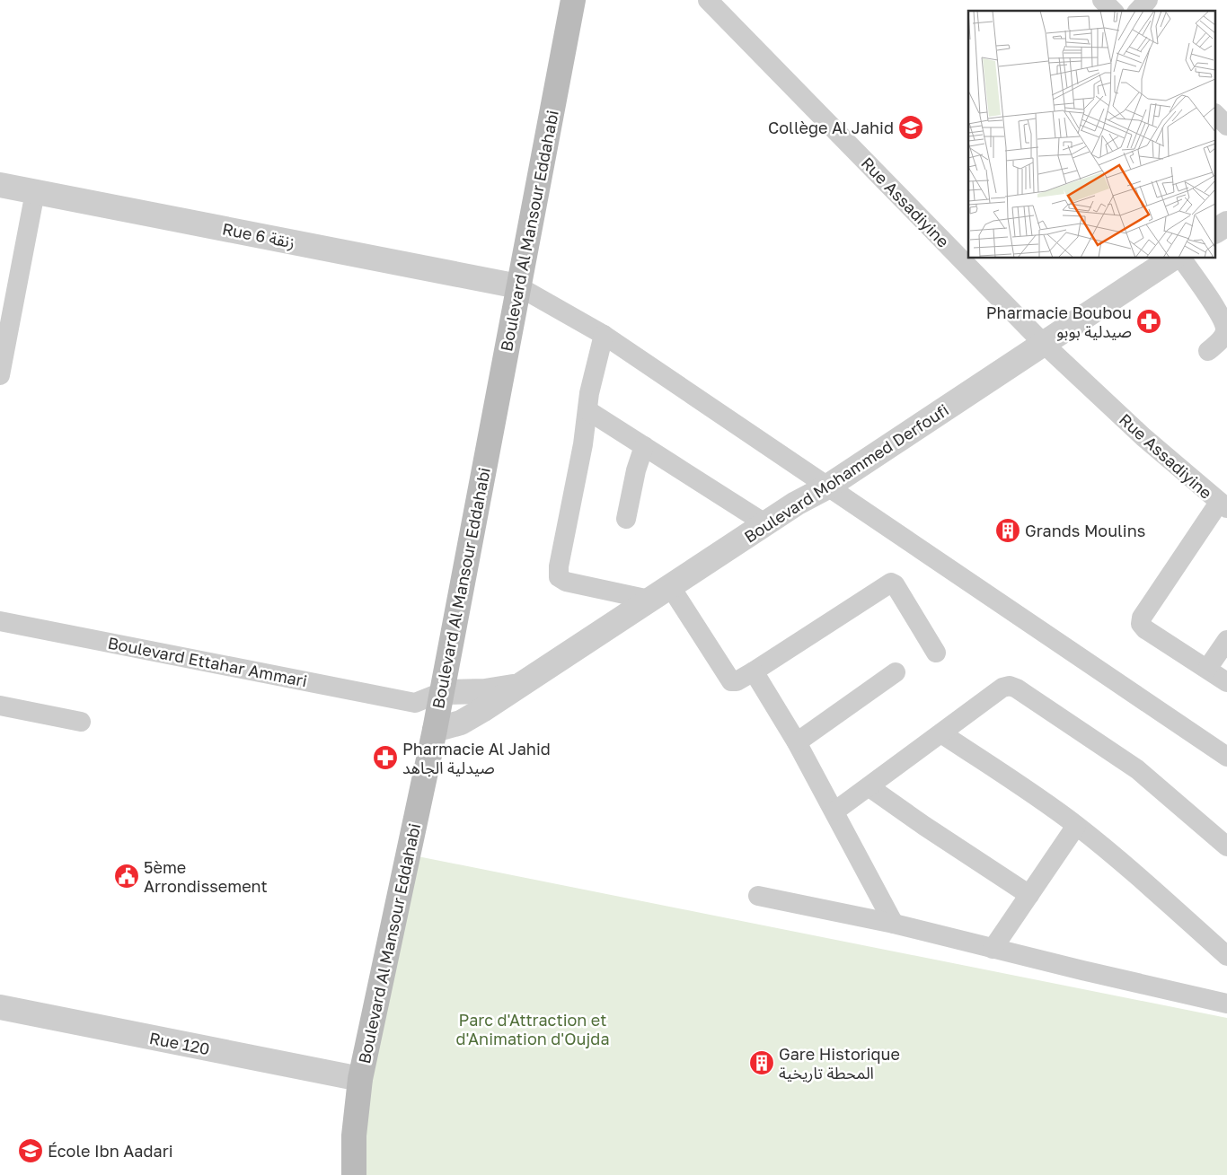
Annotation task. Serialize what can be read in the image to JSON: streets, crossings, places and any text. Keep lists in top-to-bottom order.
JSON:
{
  "streets": {
    "main road": ["Boulevard Al Mansour Eddahabi"],
    "street": [
      "Rue Assadiyine",
      "Rue 6 زنقة",
      "Boulevard Mohammed Derfoufi",
      "Boulevard Ettahar Ammari",
      "Rue 120"
    ]
  },
  "crossings": [
    ["Rue Assadiyine", "Boulevard Mohammed Derfoufi"],
    ["Boulevard Al Mansour Eddahabi", "Rue 6 زنقة"],
    ["Boulevard Al Mansour Eddahabi", "Boulevard Mohammed Derfoufi"],
    ["Boulevard Al Mansour Eddahabi", "Rue 120"]
  ],
  "parks": ["Parc d'Attraction et d'Animation d'Oujda"],
  "places": {
    "school or university": ["Collège Al Jahid", "École Ibn Aadari"],
    "pharmacy": ["Pharmacie Boubou صيدلية بوبو", "Pharmacie Al Jahid صيدلية الجاهد"],
    "building": ["Grands Moulins", "Gare Historique المحطة تاريخية"],
    "public building": ["5ème Arrondissement"]
  }
}
